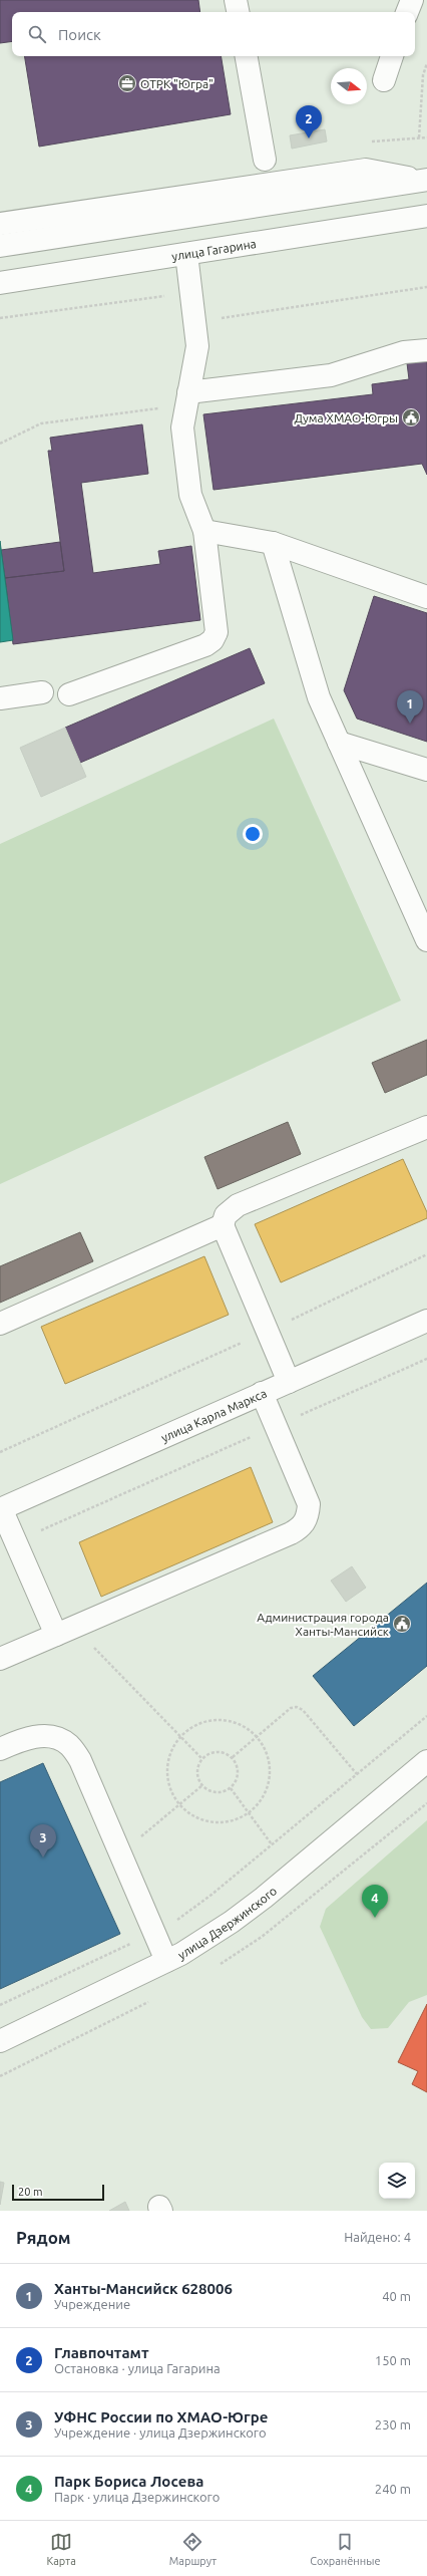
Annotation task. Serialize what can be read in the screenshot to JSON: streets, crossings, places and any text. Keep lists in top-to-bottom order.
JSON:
{
  "streets": {
    "main road": ["улица Гагарина", "улица Карла Маркса", "улица Дзержинского"]
  },
  "places": {
    "office": ["ОТРК \"Югра\""],
    "public building": ["Дума ХМАО-Югры", "Администрация города Ханты-Мансийск"]
  },
  "scale_bar": "20 m",
  "north": "right",
  "page": {
    "search": "Поиск",
    "pins": [
      "2",
      "1",
      "3",
      "4"
    ],
    "scale": "20 m",
    "heading": ["Рядом", "Найдено: 4"],
    "list": [
      {
        "mark": "1",
        "name": "Ханты-Мансийск 628006",
        "note": "Учреждение",
        "value": "40 m"
      },
      {
        "mark": "2",
        "name": "Главпочтамт",
        "note": "Остановка · улица Гагарина",
        "value": "150 m"
      },
      {
        "mark": "3",
        "name": "УФНС России по ХМАО-Югре",
        "note": "Учреждение · улица Дзержинского",
        "value": "230 m"
      },
      {
        "mark": "4",
        "name": "Парк Бориса Лосева",
        "note": "Парк · улица Дзержинского",
        "value": "240 m"
      }
    ],
    "nav": ["Карта", "Маршрут", "Сохранённые"]
  }
}
